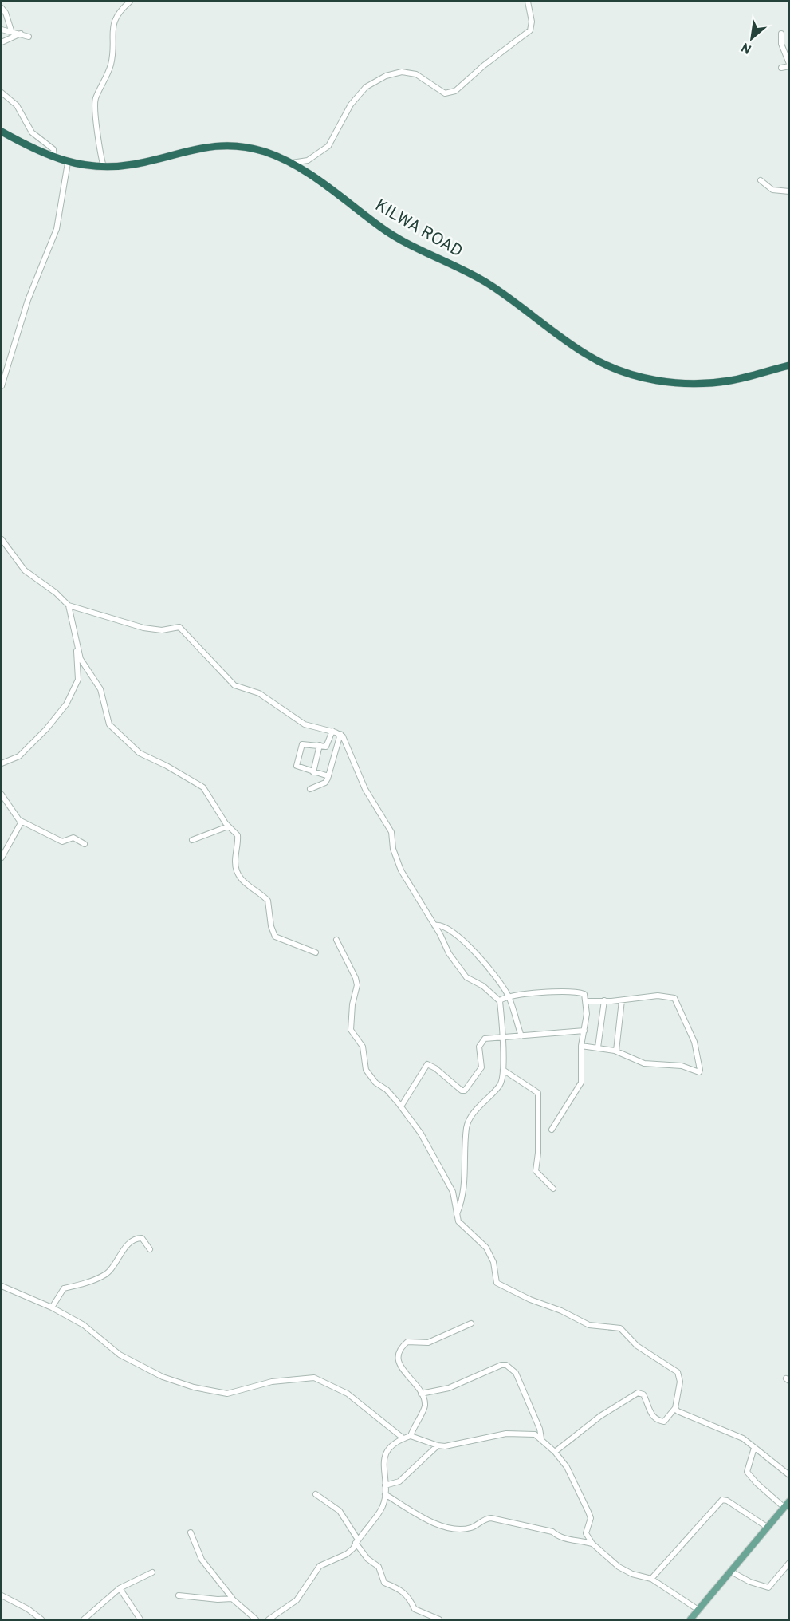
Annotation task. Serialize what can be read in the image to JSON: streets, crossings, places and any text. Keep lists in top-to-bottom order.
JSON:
{
  "streets": {
    "highway": ["KILWA ROAD"]
  },
  "north": "bottom left"
}
